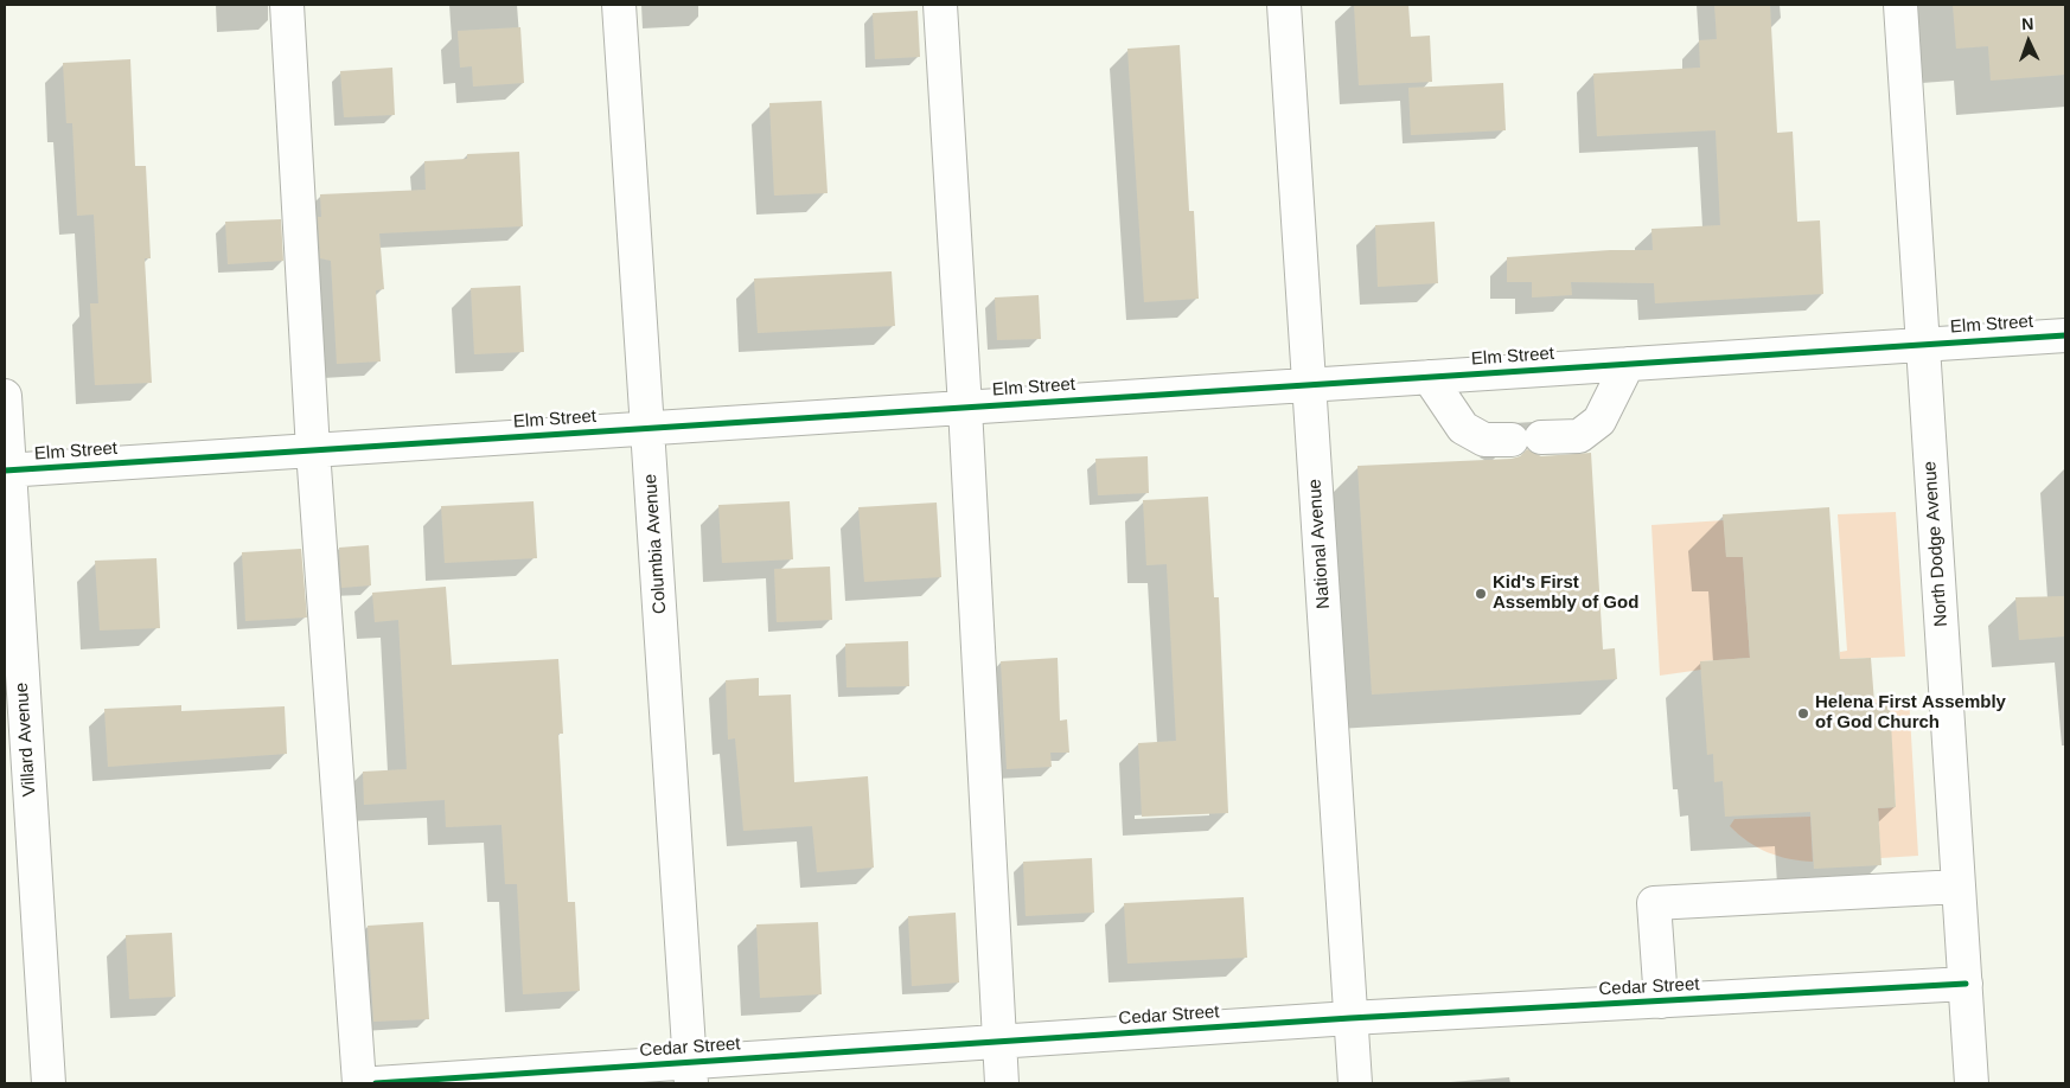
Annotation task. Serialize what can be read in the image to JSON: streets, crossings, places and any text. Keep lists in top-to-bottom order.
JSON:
{
  "streets": {
    "street": [
      "Elm Street",
      "Columbia Avenue",
      "National Avenue",
      "North Dodge Avenue",
      "Villard Avenue",
      "Cedar Street"
    ]
  },
  "crossings": [
    ["Elm Street", "Columbia Avenue"],
    ["Elm Street", "National Avenue"],
    ["Elm Street", "North Dodge Avenue"],
    ["Elm Street", "Villard Avenue"],
    ["Columbia Avenue", "Cedar Street"],
    ["National Avenue", "Cedar Street"],
    ["North Dodge Avenue", "Cedar Street"]
  ],
  "places": ["Kid's First Assembly of God", "Helena First Assembly of God Church"],
  "north": "top"
}
